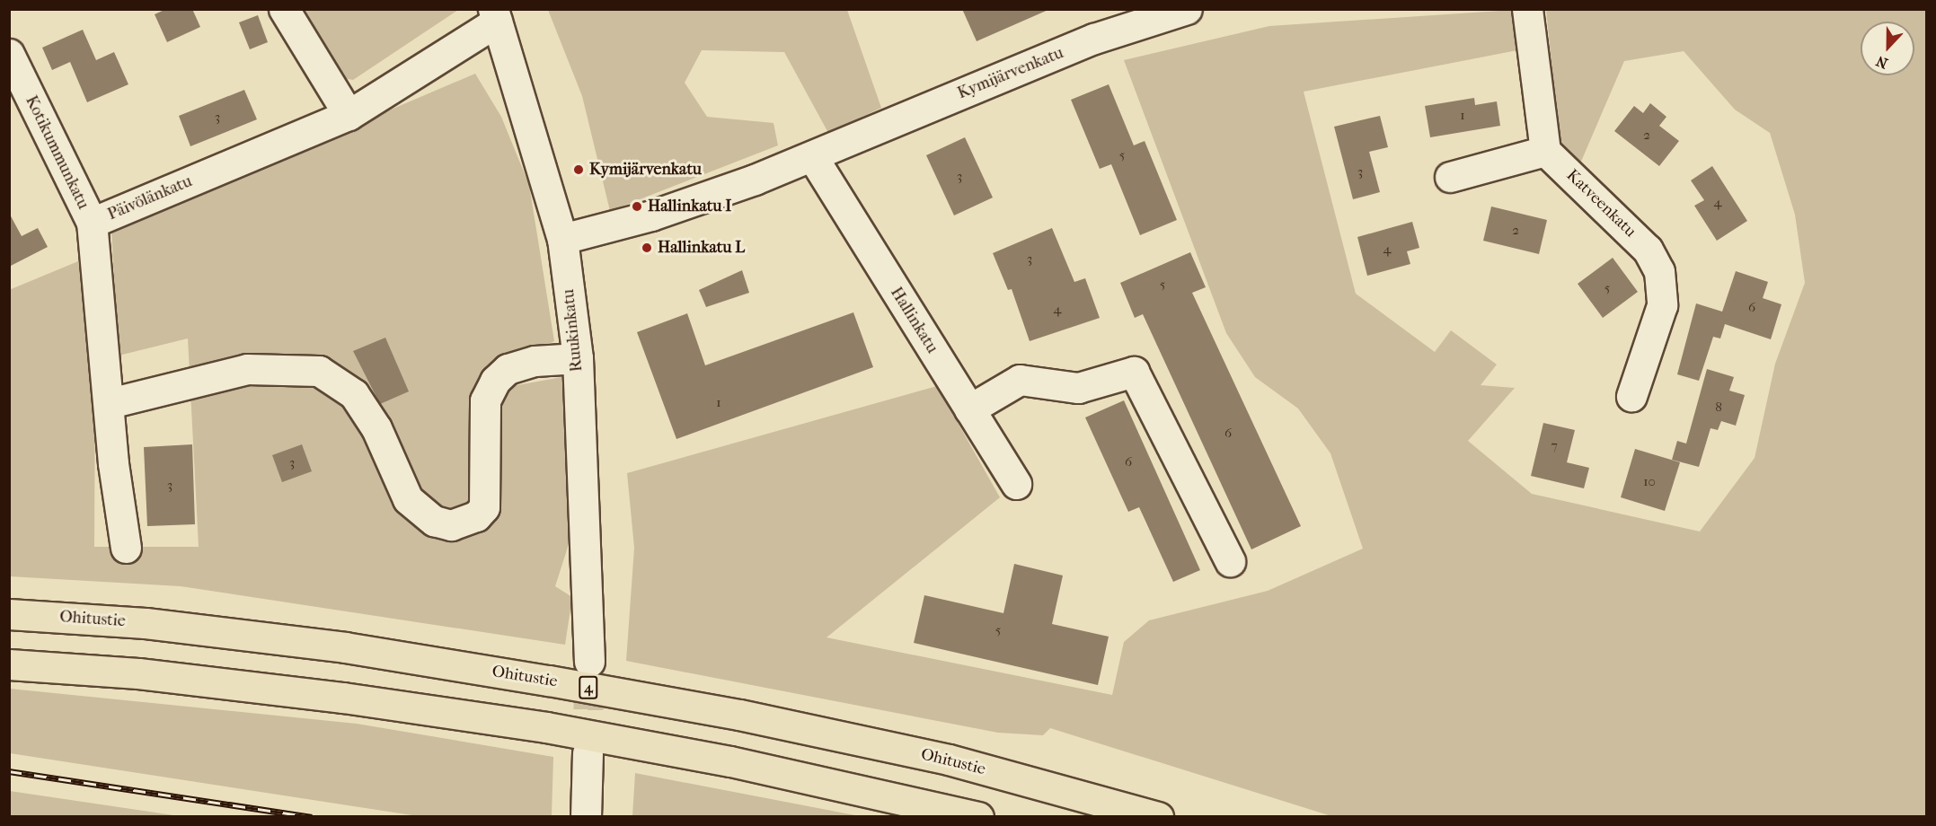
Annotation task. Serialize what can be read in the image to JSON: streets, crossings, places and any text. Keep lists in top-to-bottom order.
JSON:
{
  "streets": {
    "highway": ["Ohitustie", "4"],
    "street": [
      "Kymijärvenkatu",
      "Kotikummunkatu",
      "Päivölänkatu",
      "Katveenkatu",
      "Hallinkatu",
      "Ruukinkatu"
    ]
  },
  "crossings": [
    ["Kymijärvenkatu", "Hallinkatu"],
    ["Kymijärvenkatu", "Ruukinkatu"],
    ["Kotikummunkatu", "Päivölänkatu"],
    ["Päivölänkatu", "Ruukinkatu"]
  ],
  "places": ["Kymijärvenkatu", "Hallinkatu I", "Hallinkatu L"],
  "house_numbers": [
    "1",
    "3",
    "2",
    "5",
    "3",
    "3",
    "4",
    "2",
    "4",
    "3",
    "5",
    "5",
    "6",
    "4",
    "1",
    "8",
    "6",
    "7",
    "6",
    "3",
    "10",
    "3",
    "5"
  ],
  "north": "bottom"
}
